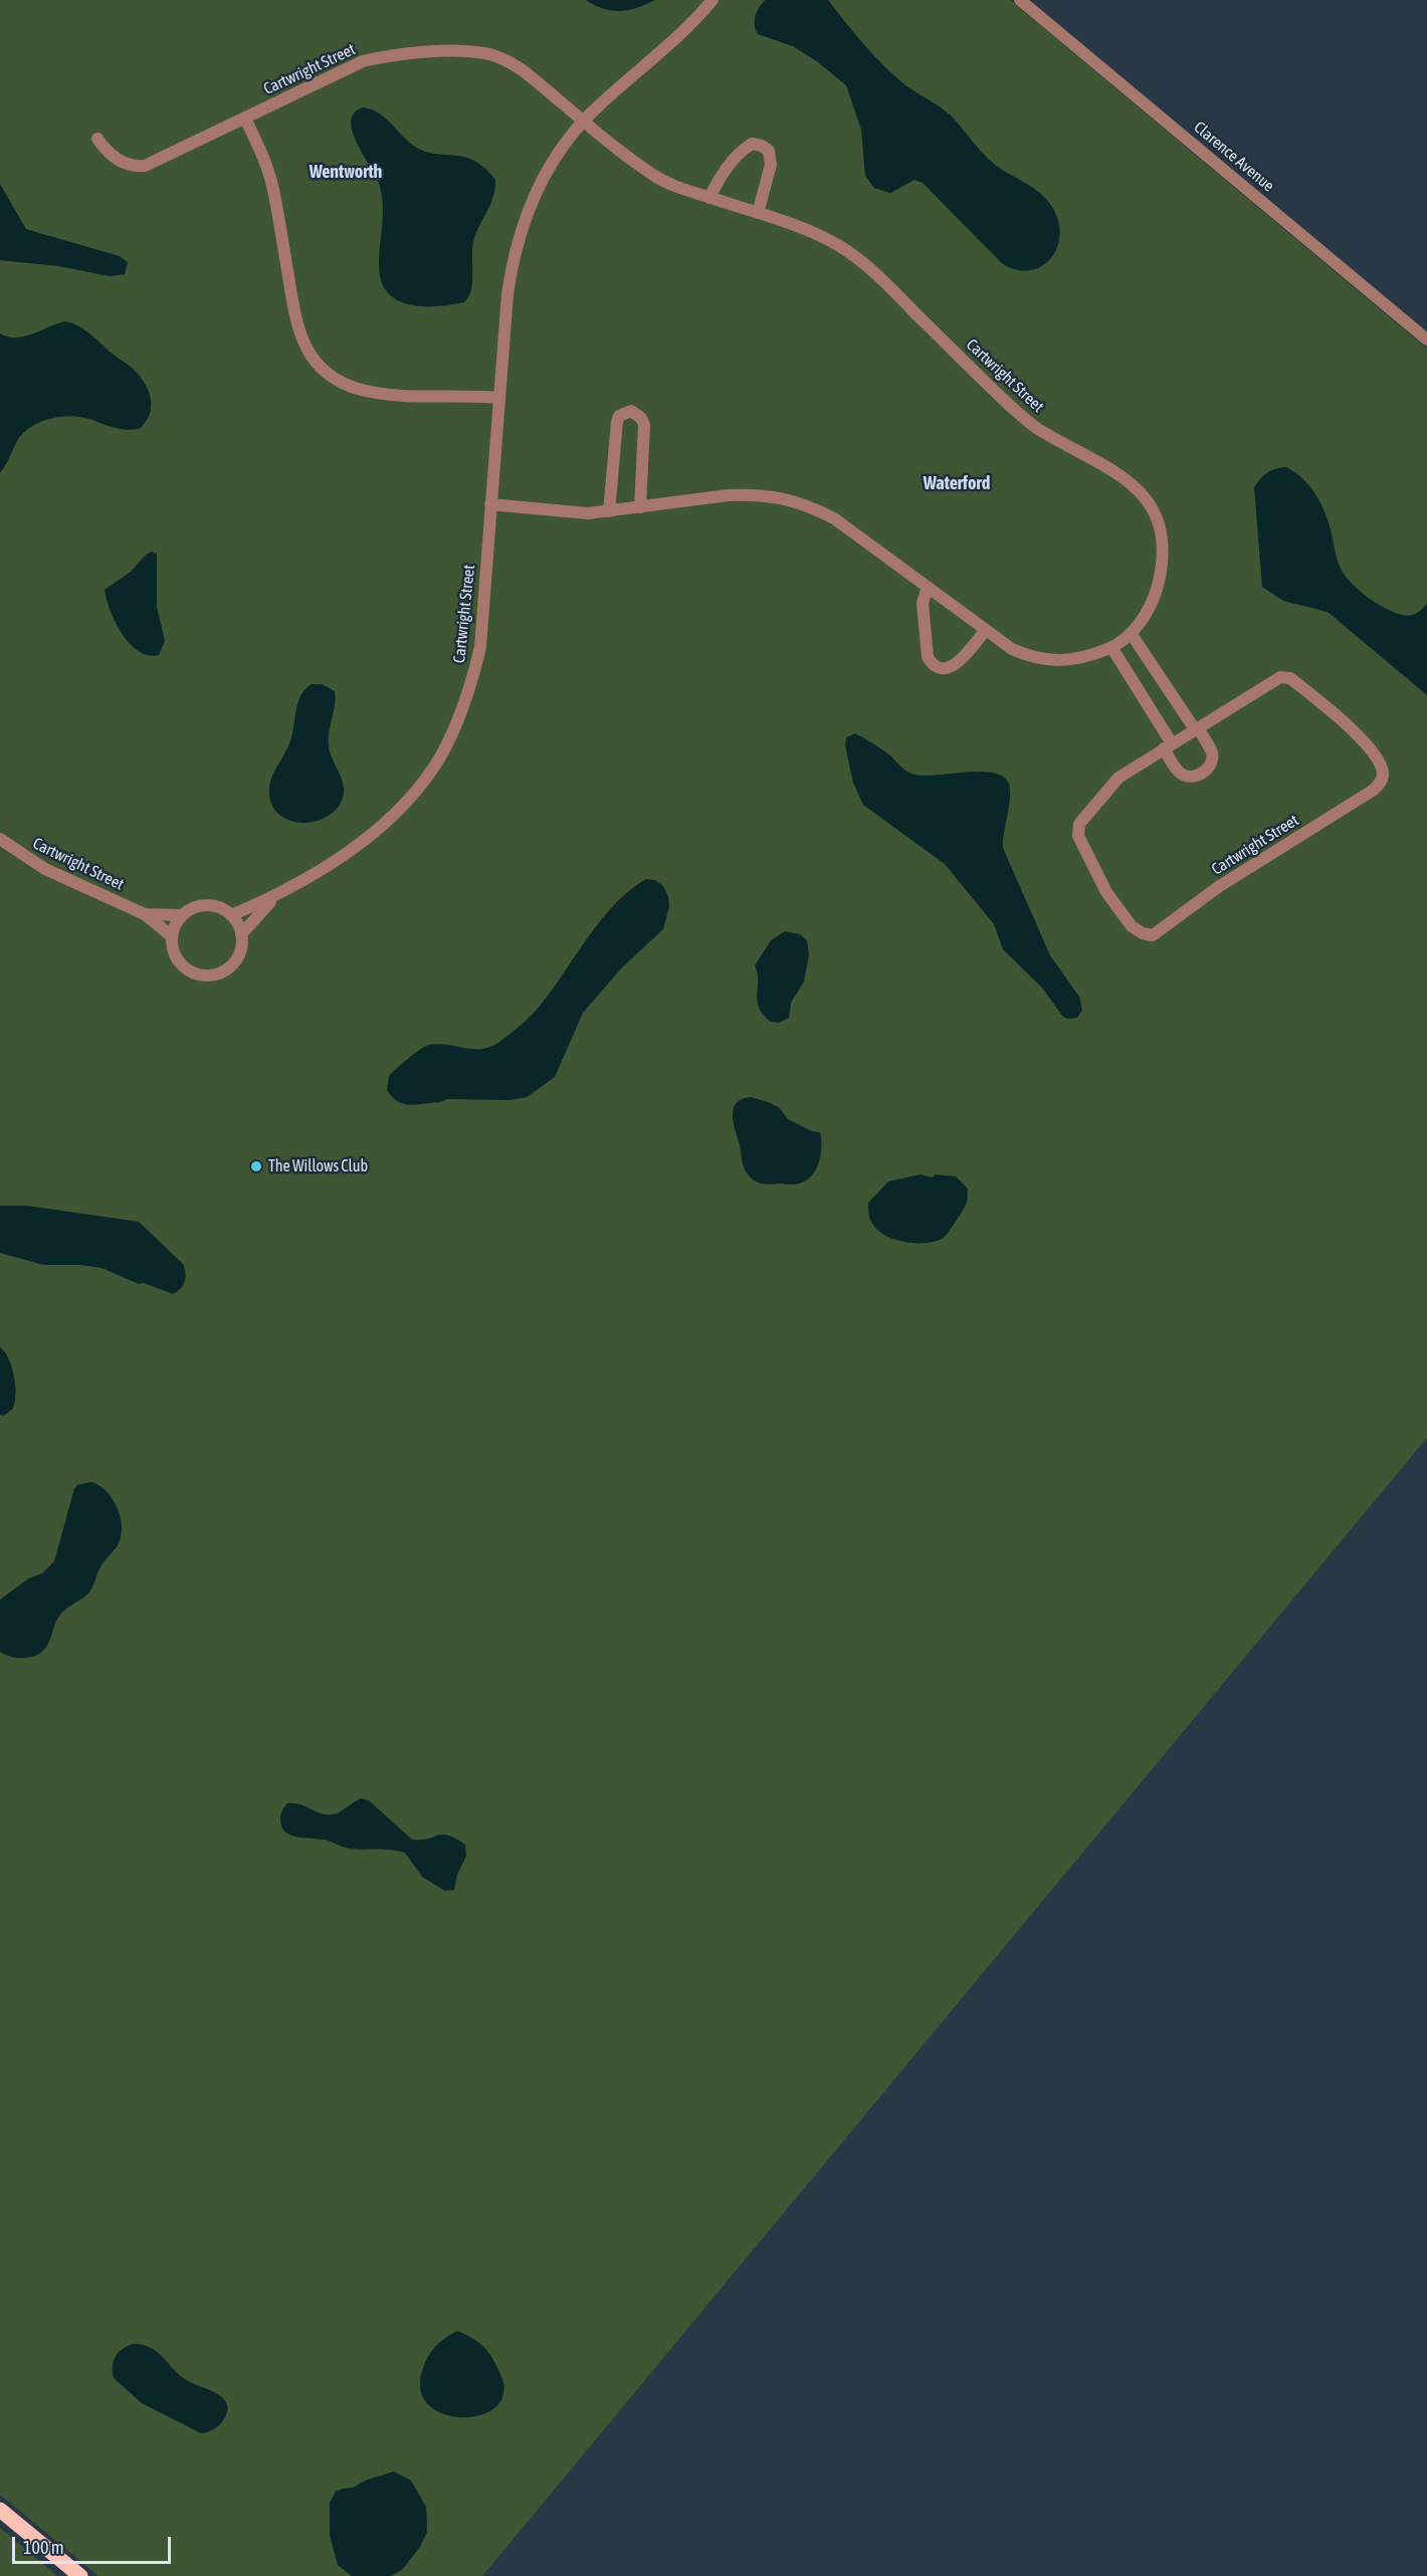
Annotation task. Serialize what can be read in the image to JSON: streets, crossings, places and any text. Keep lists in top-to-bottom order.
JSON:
{
  "streets": {
    "street": ["Cartwright Street", "Clarence Avenue"]
  },
  "districts": ["Wentworth", "Waterford"],
  "places": ["The Willows Club"],
  "scale_bar": "100 m"
}
